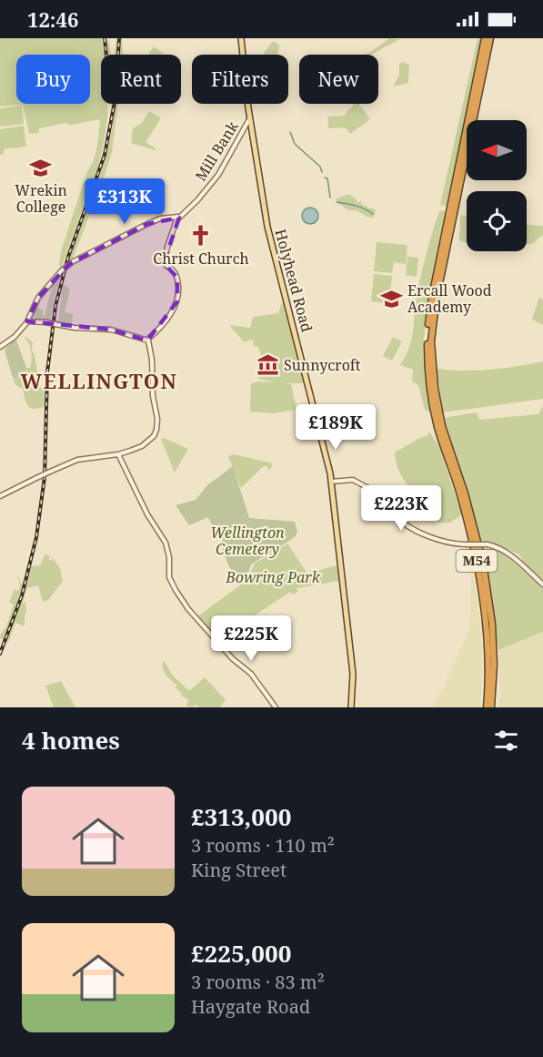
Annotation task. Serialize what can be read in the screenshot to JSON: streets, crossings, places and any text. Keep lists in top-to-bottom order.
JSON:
{
  "streets": {
    "highway": ["M54"],
    "main road": ["Holyhead Road"],
    "street": ["Mill Bank"]
  },
  "crossings": [
    ["Mill Bank", "Holyhead Road"]
  ],
  "districts": ["WELLINGTON"],
  "parks": ["Wellington Cemetery", "Bowring Park"],
  "places": {
    "school or university": ["Wrekin College", "Ercall Wood Academy"],
    "church": ["Christ Church"],
    "museum": ["Sunnycroft"]
  },
  "north": "left",
  "page": {
    "status": "12:46",
    "chip": [
      "Buy",
      "Rent",
      "Filters",
      "New"
    ],
    "price": [
      "£313K",
      "£189K",
      "£223K",
      "£225K"
    ],
    "heading": "4 homes",
    "list": [
      {
        "name": "£313,000",
        "note": "3 rooms · 110 m² · King Street"
      },
      {
        "name": "£225,000",
        "note": "3 rooms · 83 m² · Haygate Road"
      }
    ]
  }
}
